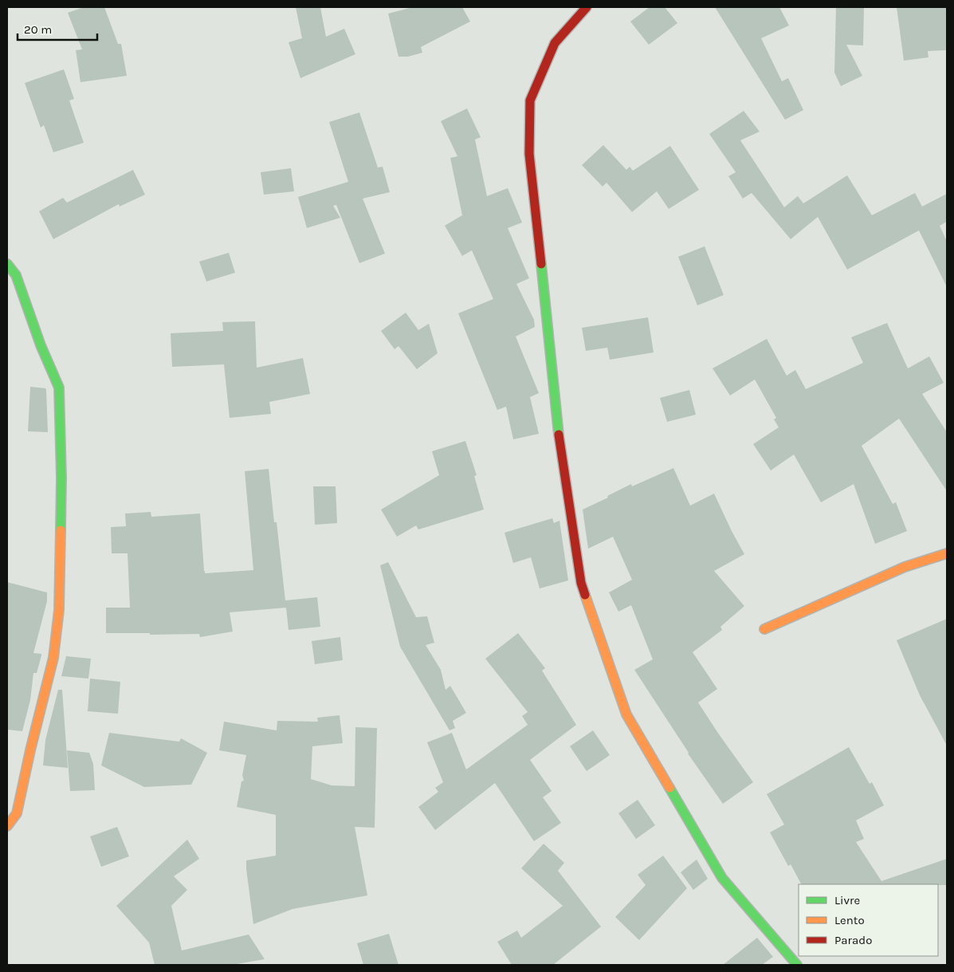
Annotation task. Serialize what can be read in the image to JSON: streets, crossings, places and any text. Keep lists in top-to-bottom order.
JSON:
{
  "legend": ["Livre", "Lento", "Parado"],
  "scale_bar": "20 m"
}
